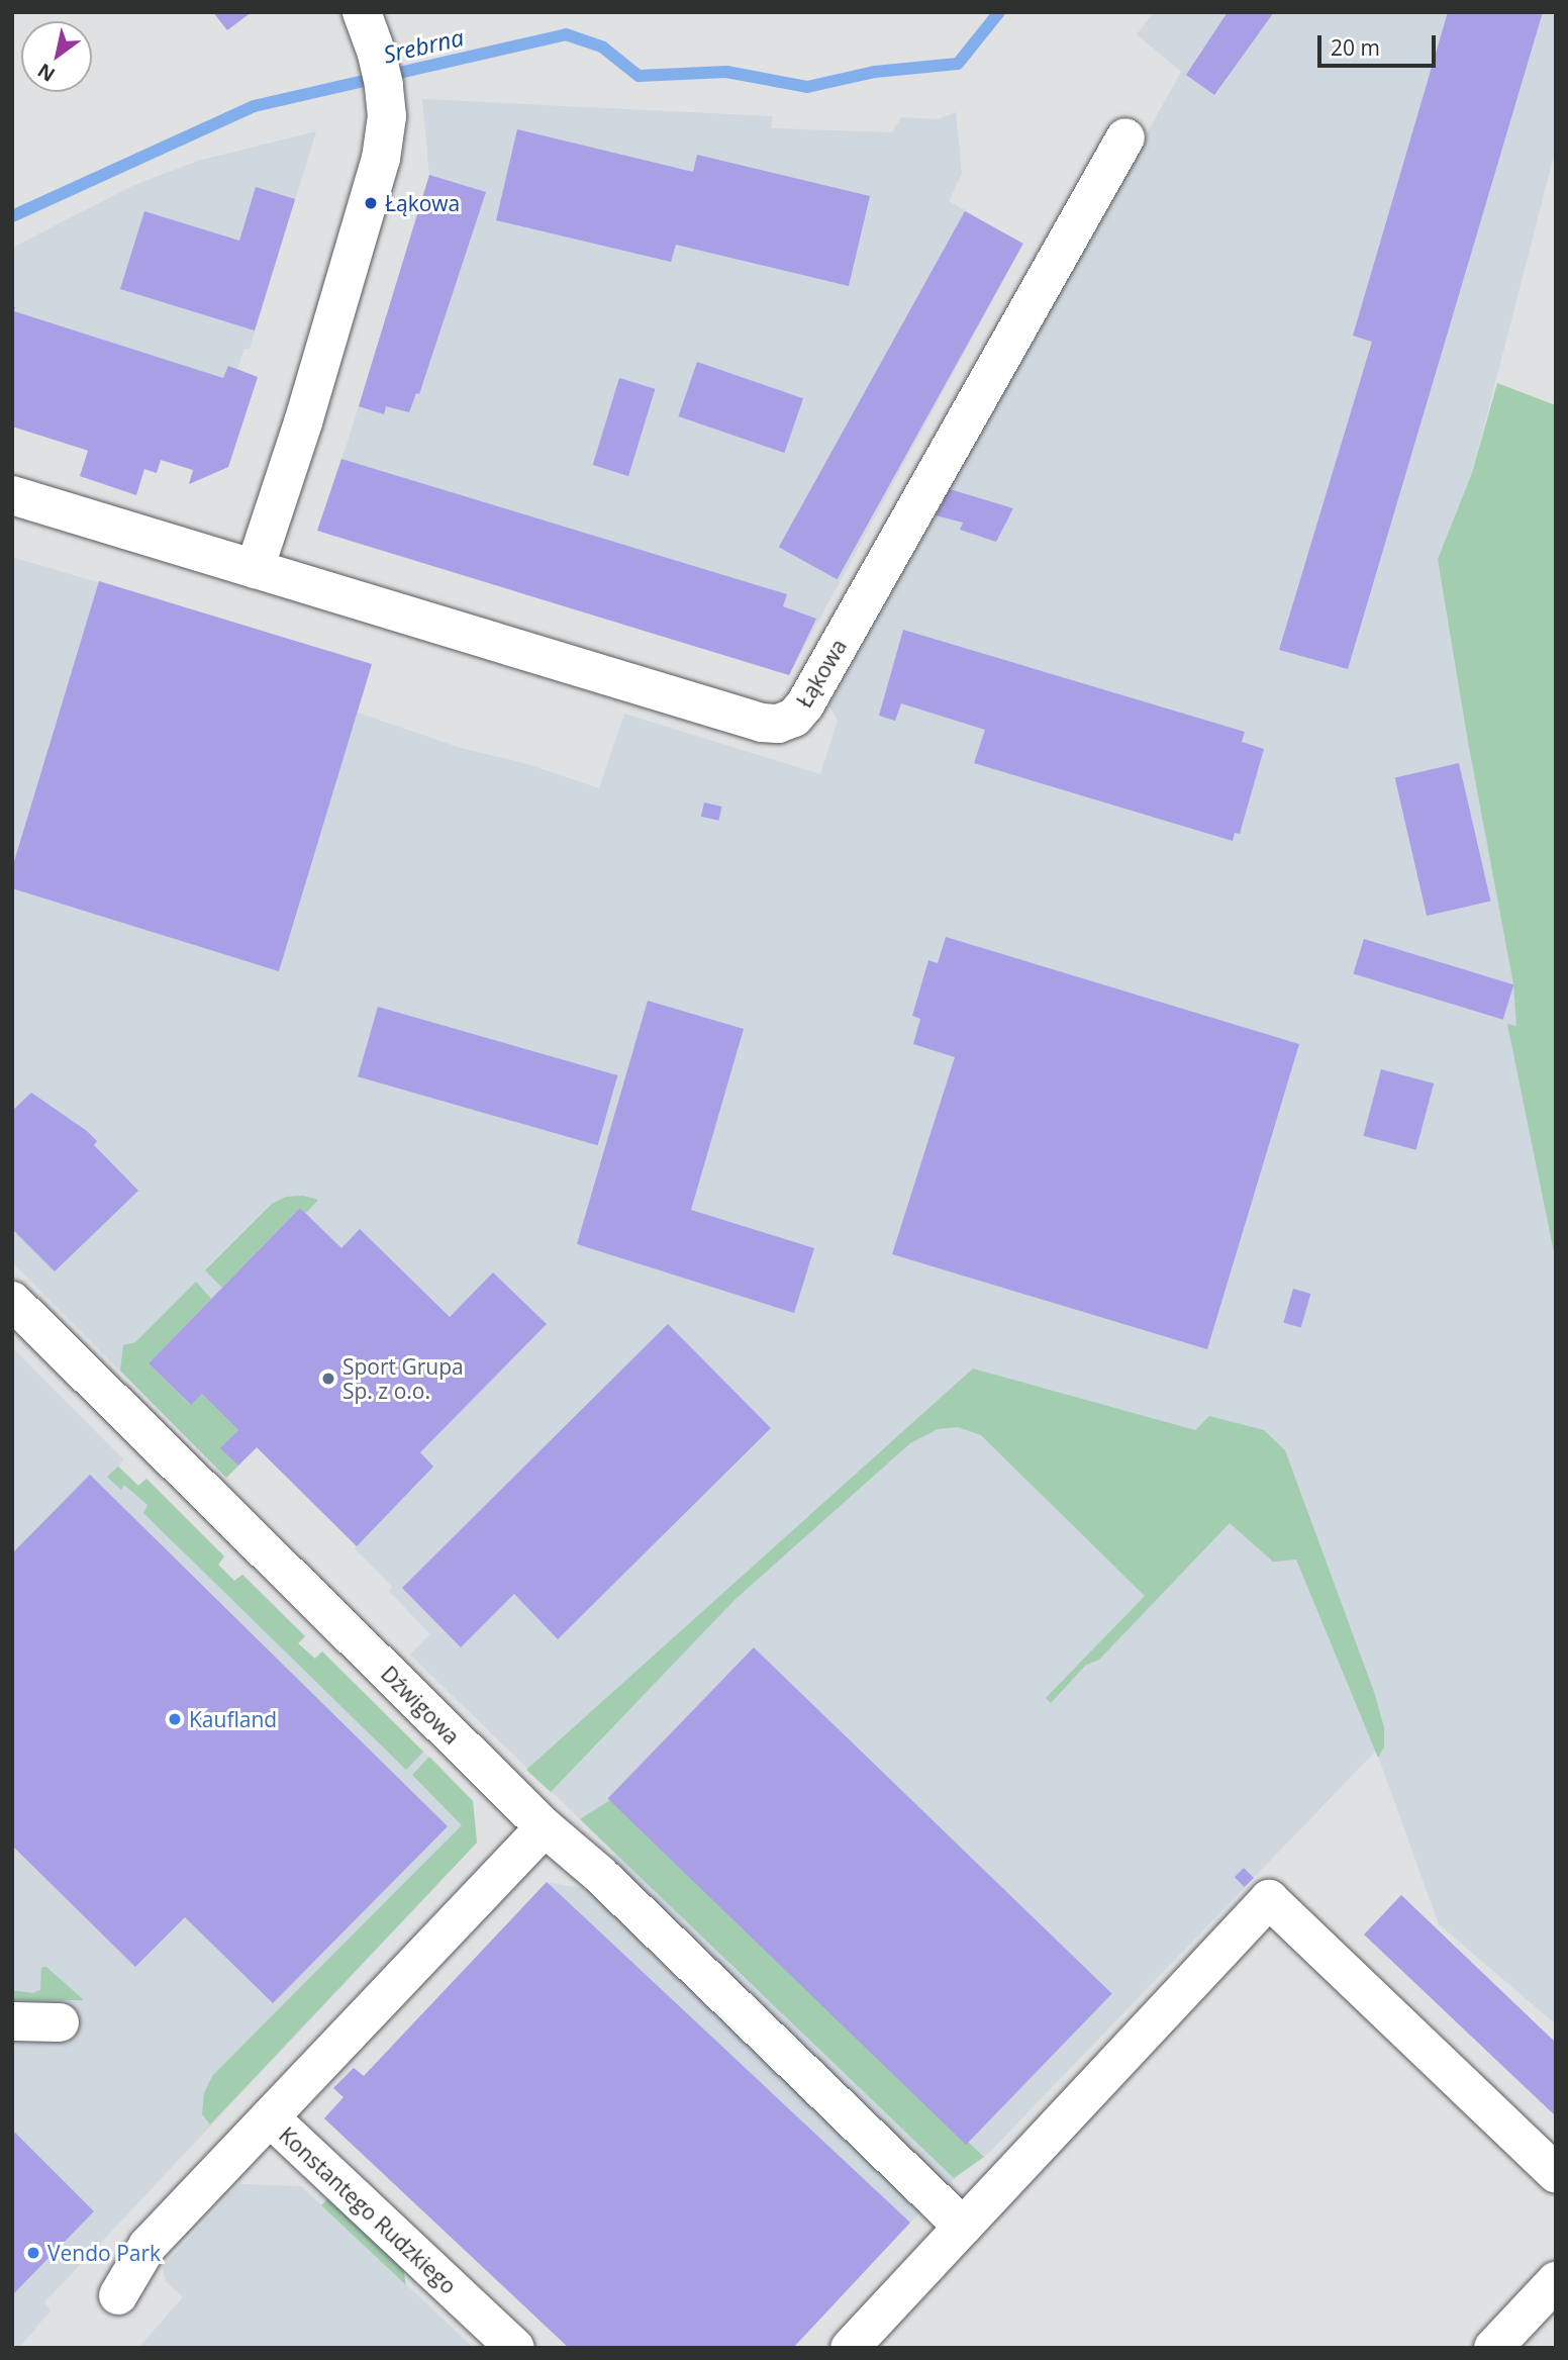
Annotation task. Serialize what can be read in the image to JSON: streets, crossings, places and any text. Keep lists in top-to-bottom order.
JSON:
{
  "streets": {
    "street": ["Łąkowa", "Dźwigowa", "Konstantego Rudzkiego"]
  },
  "water": ["Srebrna"],
  "places": [
    "Łąkowa",
    "Sport Grupa Sp. z o.o.",
    "Kaufland",
    "Vendo Park"
  ],
  "scale_bar": "20 m",
  "north": "bottom left"
}
